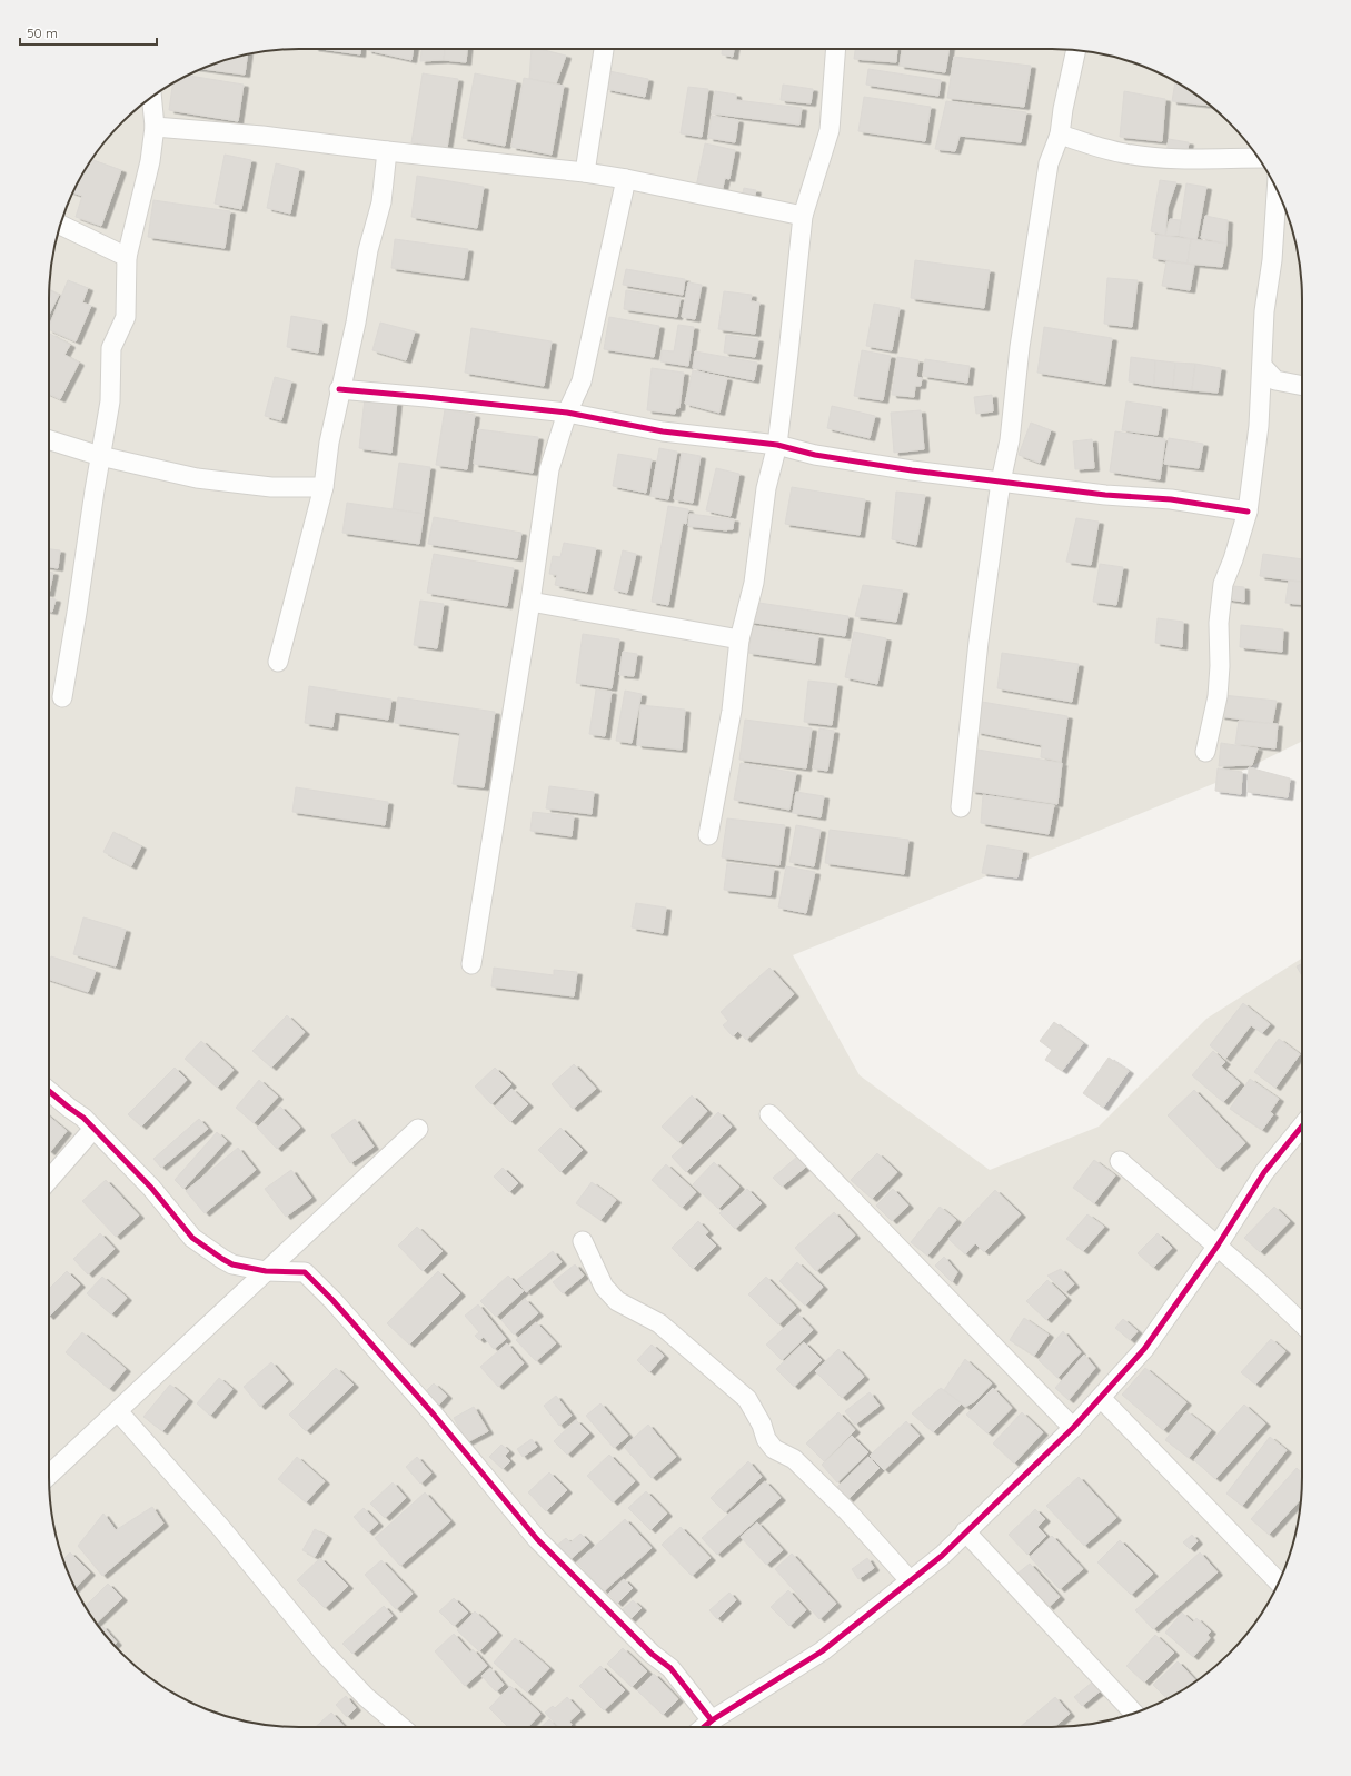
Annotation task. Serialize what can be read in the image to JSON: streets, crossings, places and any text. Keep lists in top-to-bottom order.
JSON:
{
  "scale_bar": "50 m"
}
